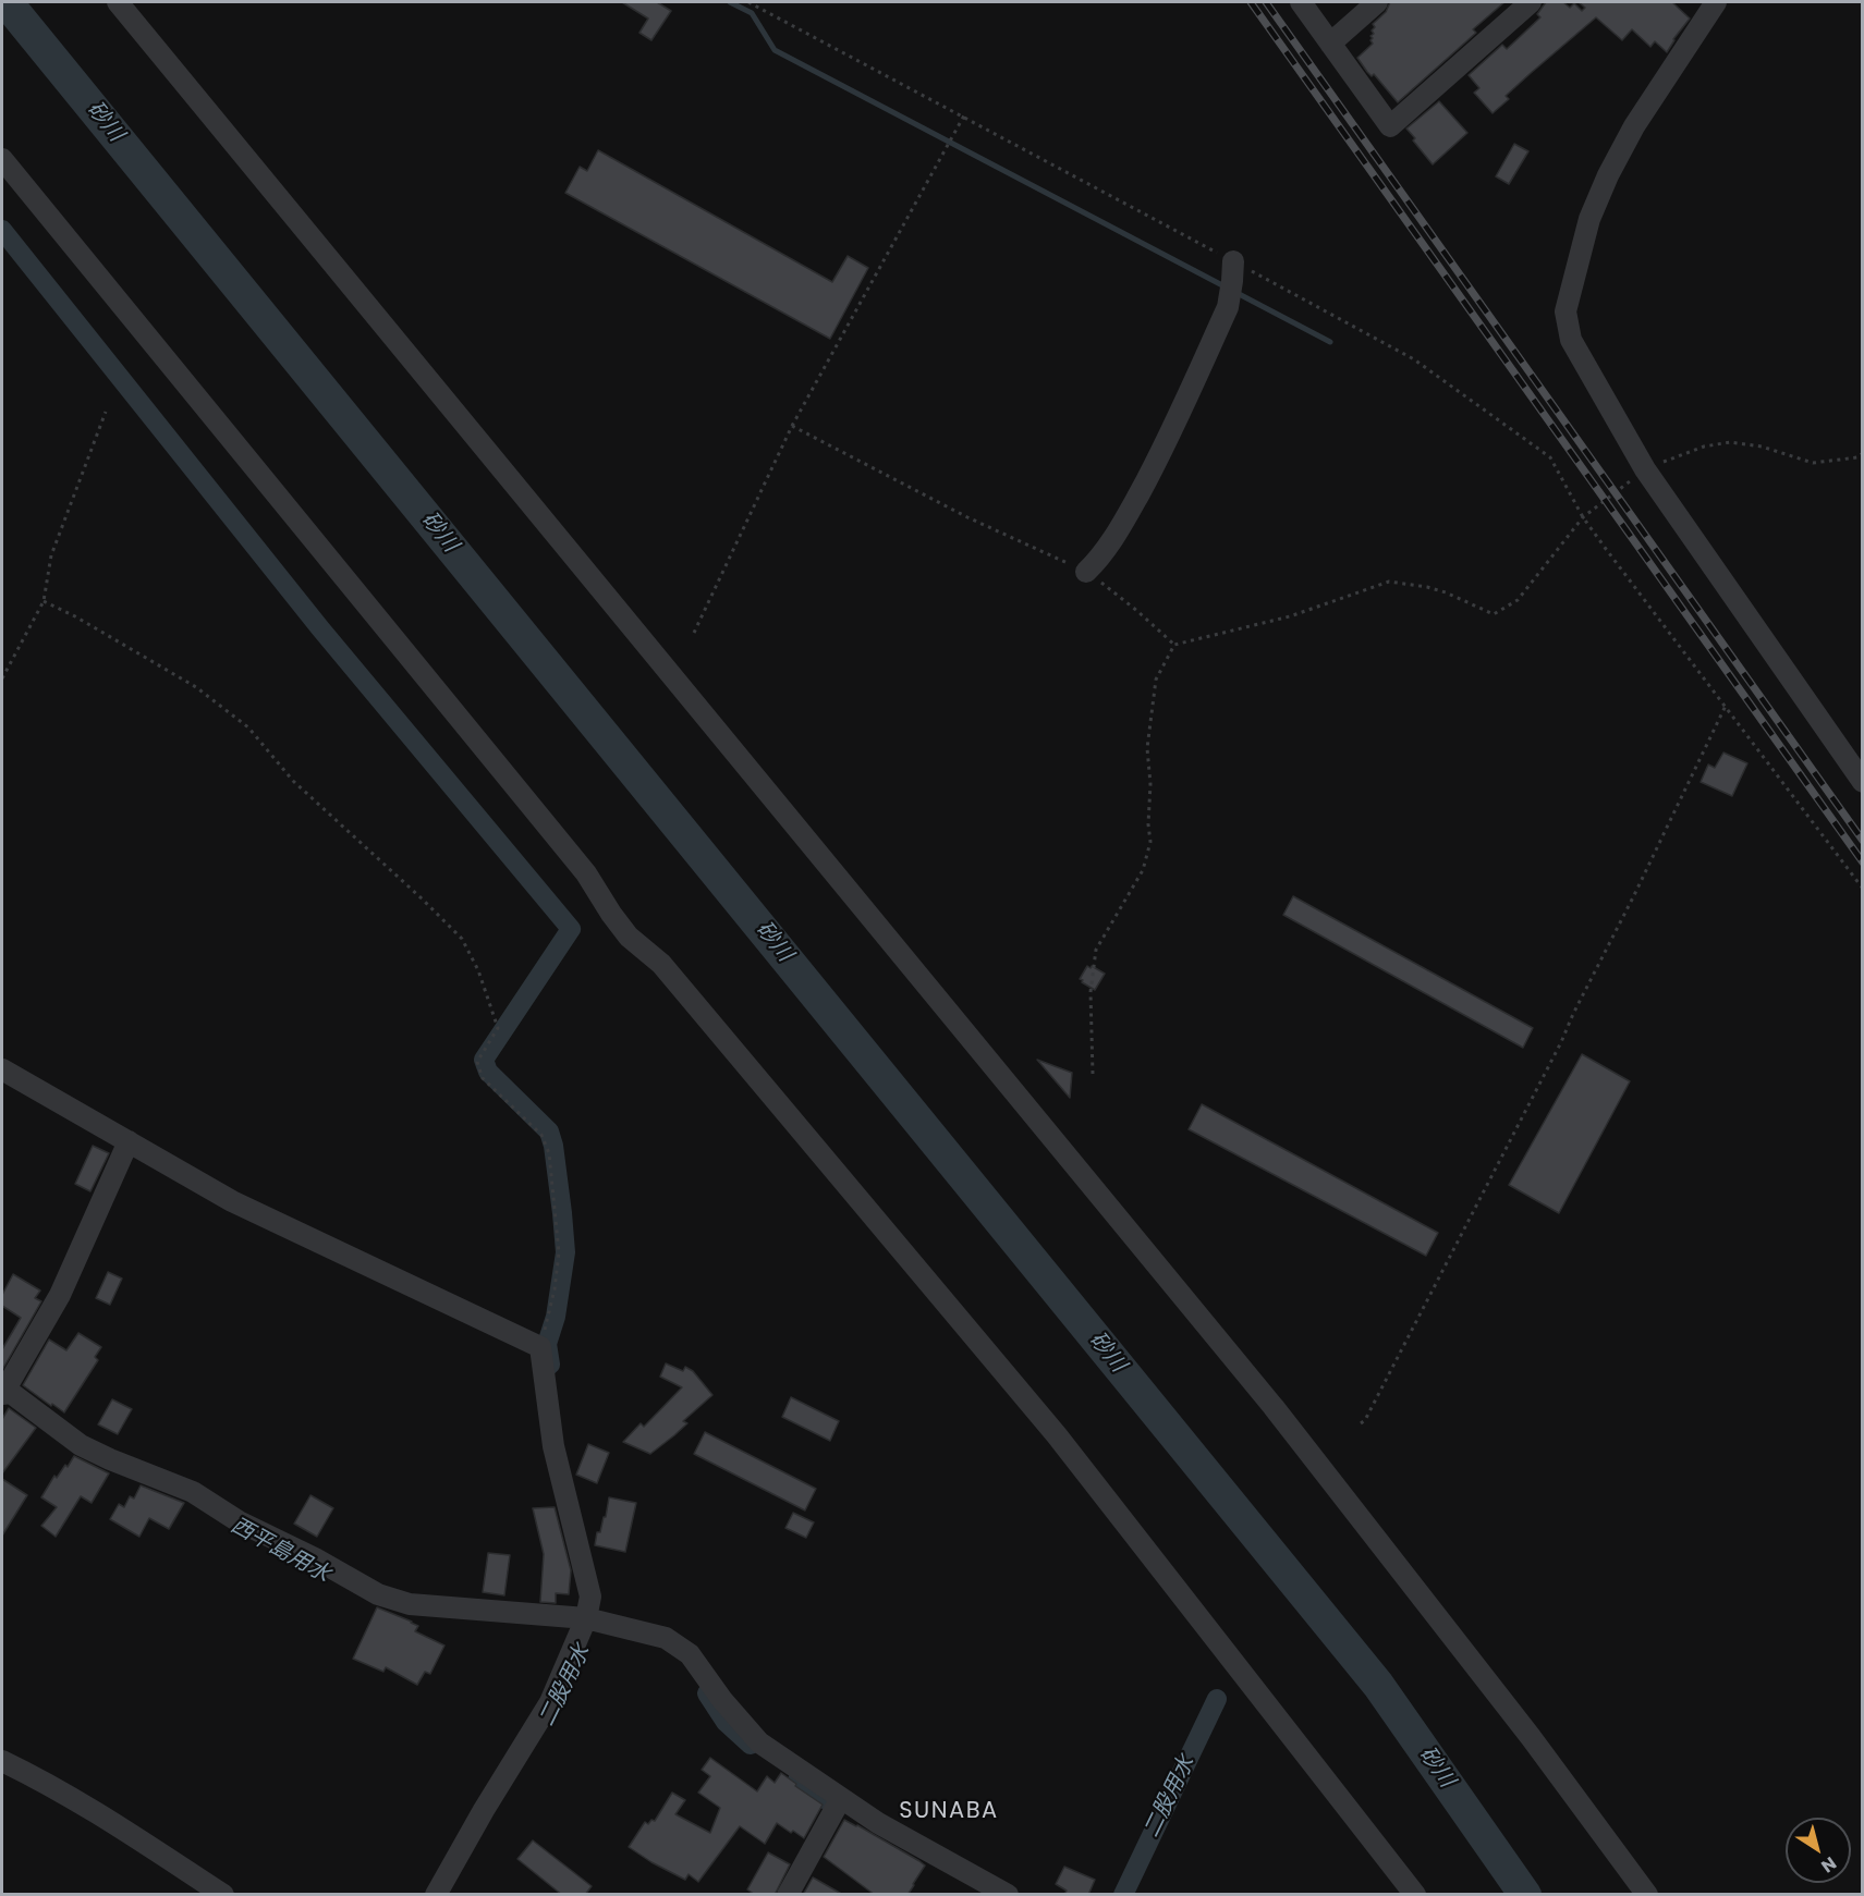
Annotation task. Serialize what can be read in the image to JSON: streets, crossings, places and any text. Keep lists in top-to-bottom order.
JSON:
{
  "districts": ["SUNABA"],
  "water": ["砂川", "西平島用水", "二股用水"],
  "north": "bottom right"
}
